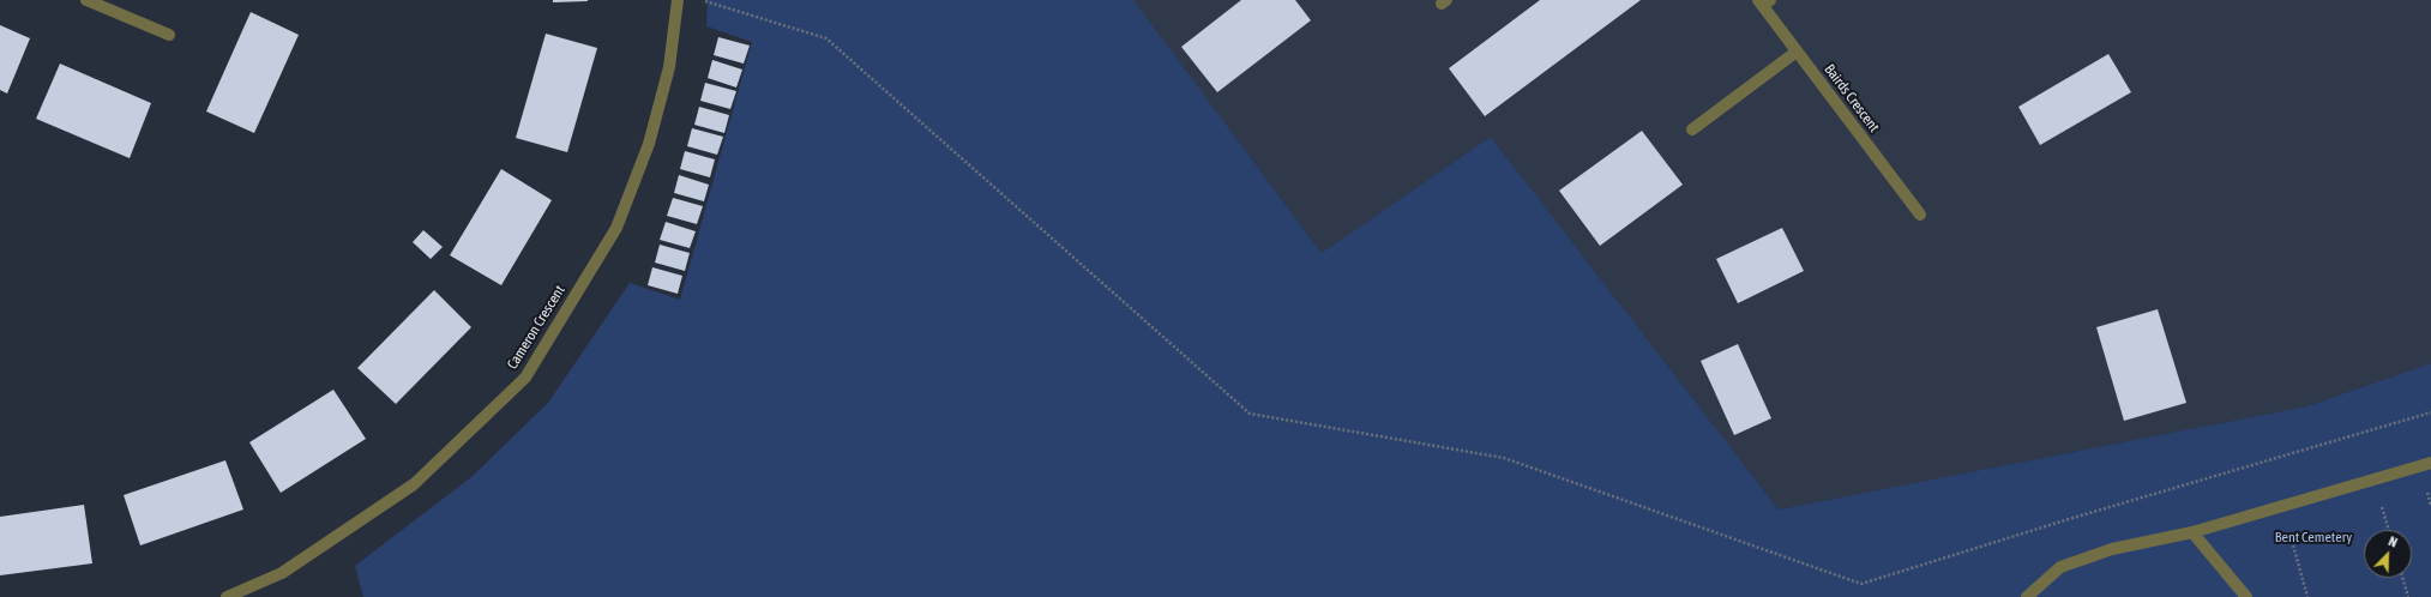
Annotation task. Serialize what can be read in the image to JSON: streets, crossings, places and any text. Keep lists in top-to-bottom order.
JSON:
{
  "streets": {
    "street": ["Bairds Crescent", "Cameron Crescent"]
  },
  "parks": ["Bent Cemetery"],
  "north": "top right"
}
